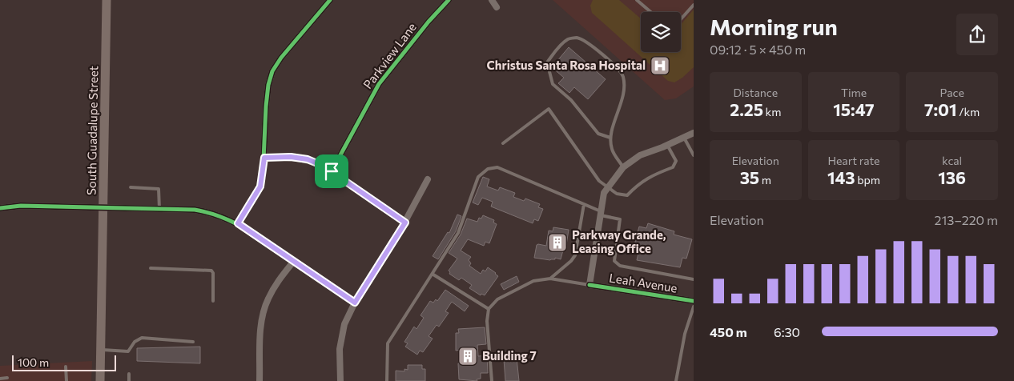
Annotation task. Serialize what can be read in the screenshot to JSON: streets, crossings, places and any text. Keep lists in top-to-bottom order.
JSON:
{
  "streets": {
    "main road": ["South Guadalupe Street"],
    "street": ["Parkview Lane", "Leah Avenue"]
  },
  "places": {
    "hospital": ["Christus Santa Rosa Hospital"],
    "building": ["Parkway Grande, Leasing Office", "Building 7"]
  },
  "scale_bar": "100 m",
  "page": {
    "heading": ["Morning run", "09:12 · 5 × 450 m"],
    "stats": [
      ["Distance", "2.25 km"],
      ["Time", "15:47"],
      ["Pace", "7:01 /km"],
      ["Elevation", "35 m"],
      ["Heart rate", "143 bpm"],
      ["kcal", "136"]
    ],
    "chart": ["Elevation", "213–220 m"],
    "list": [
      {
        "name": "450 m",
        "note": "6:30"
      }
    ],
    "scale": "100 m"
  }
}
